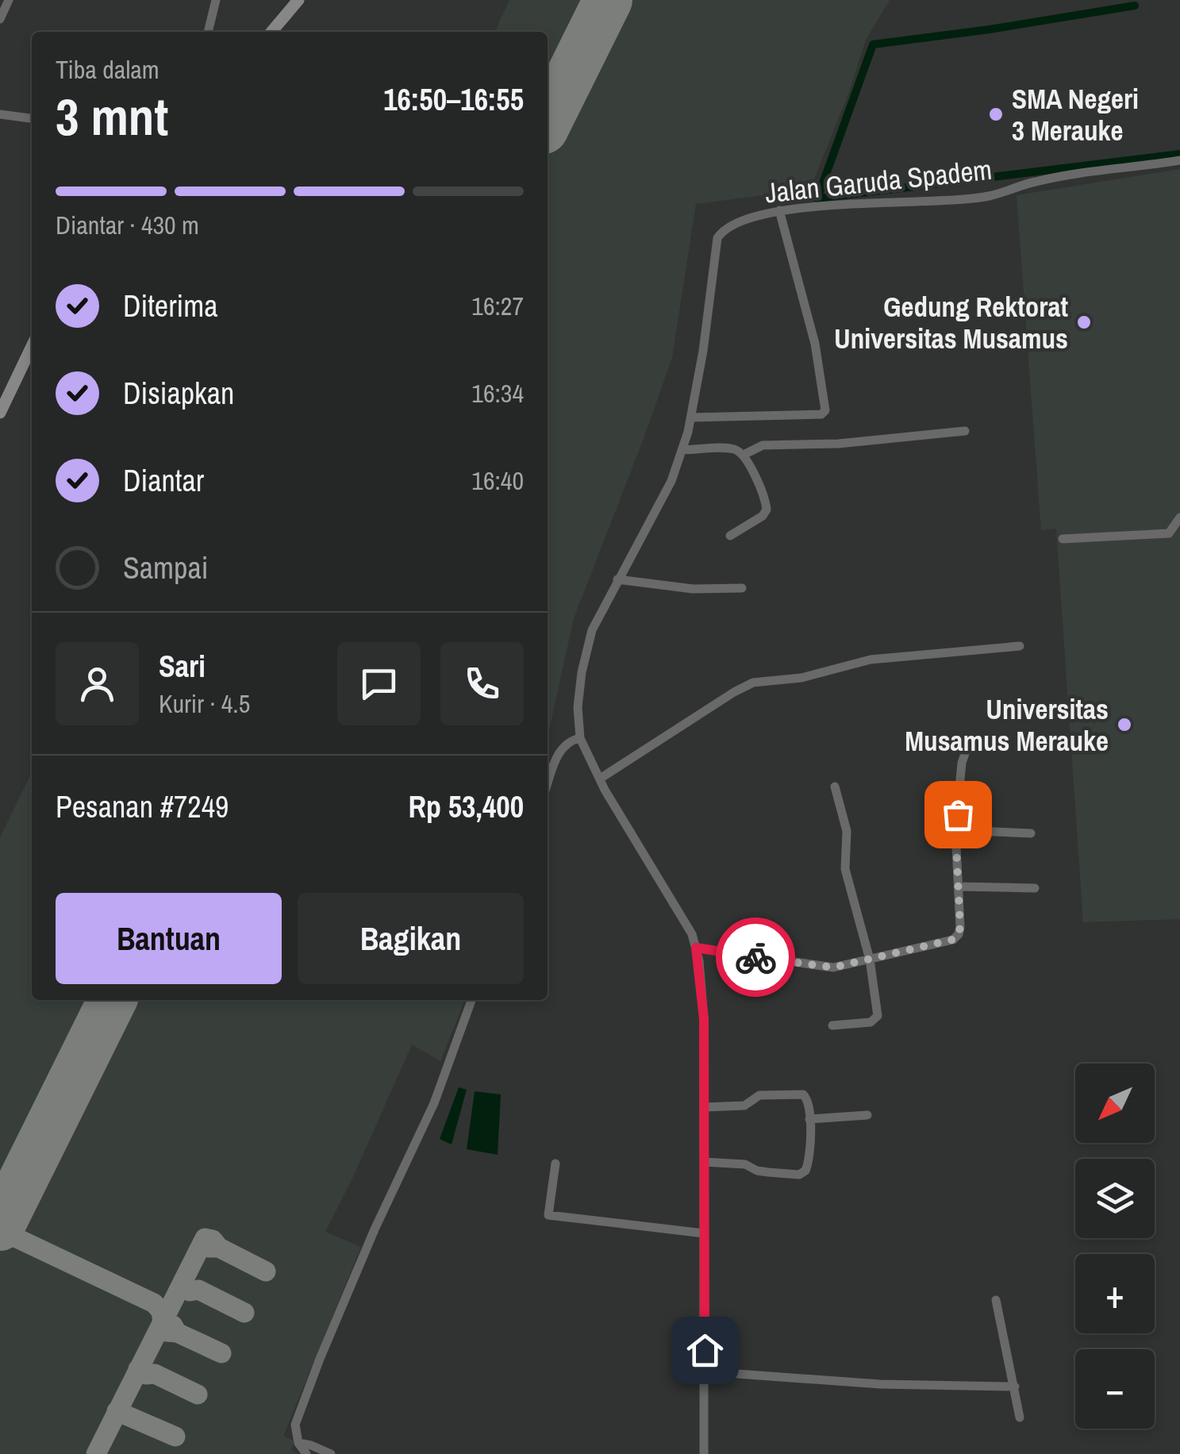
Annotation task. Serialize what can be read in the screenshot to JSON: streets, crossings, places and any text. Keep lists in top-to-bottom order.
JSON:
{
  "streets": {
    "street": ["Jalan Garuda Spadem"]
  },
  "places": ["SMA Negeri 3 Merauke", "Gedung Rektorat Universitas Musamus", "Universitas Musamus Merauke"],
  "north": "bottom left",
  "page": {
    "heading": ["3 mnt", "Tiba dalam", "16:50–16:55"],
    "panel": [
      "Sari",
      "Kurir · 4.5",
      "Pesanan #7249",
      "Rp 53,400"
    ],
    "bar": "Diantar · 430 m",
    "list": [
      ["Diterima", "16:27"],
      ["Disiapkan", "16:34"],
      ["Diantar", "16:40"],
      "Sampai"
    ],
    "buttons": ["Bantuan", "Bagikan"],
    "map_buttons": ["+", "−"]
  }
}
